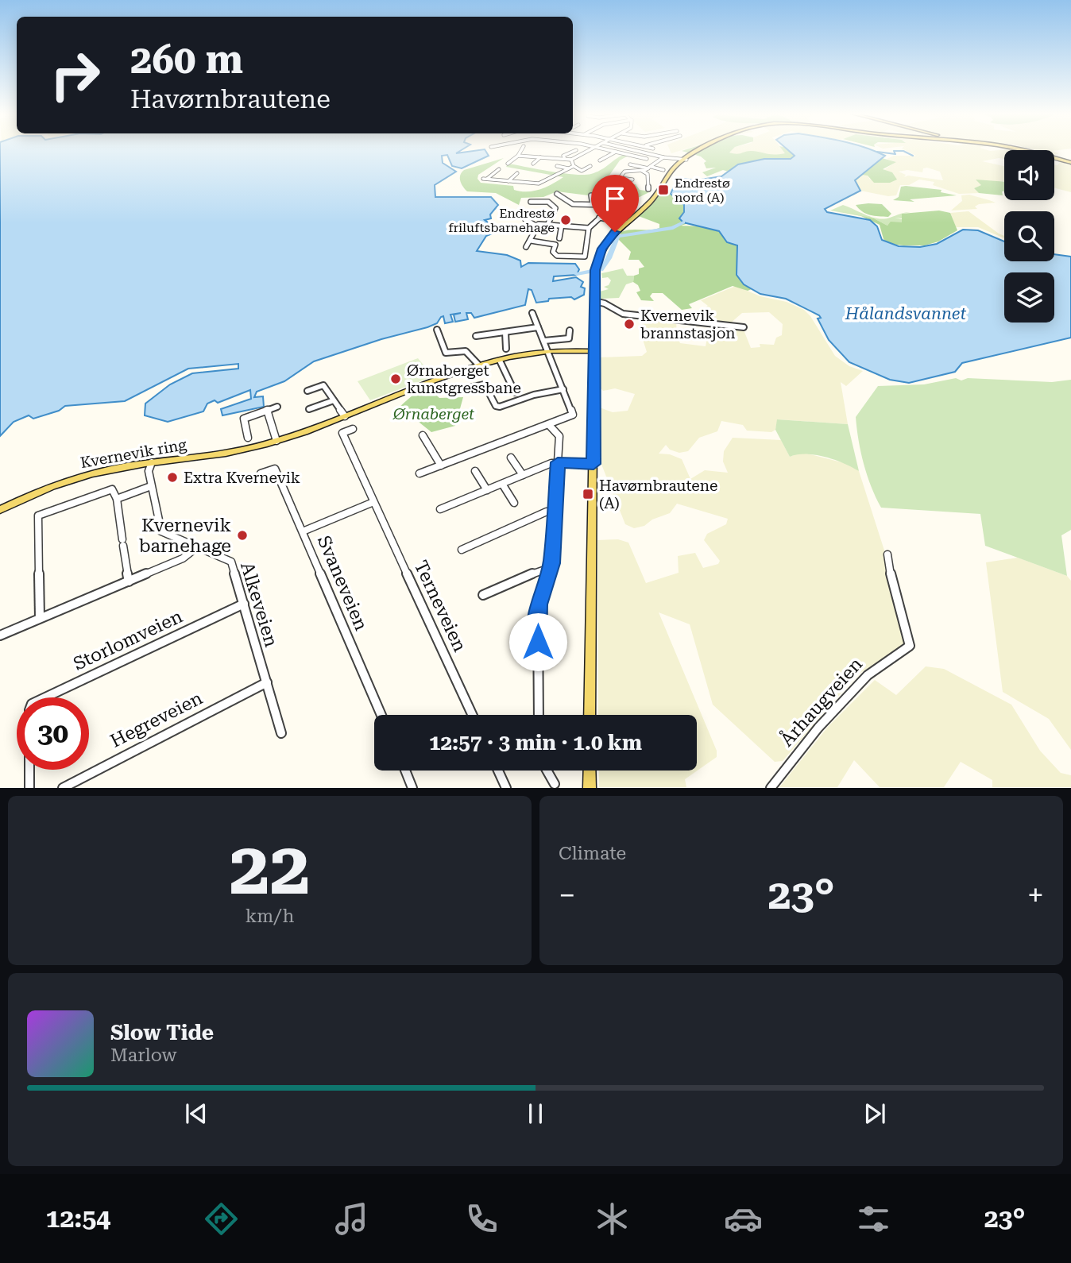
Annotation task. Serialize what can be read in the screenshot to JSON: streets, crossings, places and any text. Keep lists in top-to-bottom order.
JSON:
{
  "streets": {
    "main road": ["Kvernevik ring"],
    "street": [
      "Svaneveien",
      "Alkeveien",
      "Terneveien",
      "Storlomveien",
      "Århaugveien",
      "Hegreveien"
    ]
  },
  "crossings": [
    ["Kvernevik ring", "Alkeveien"],
    ["Alkeveien", "Storlomveien"],
    ["Alkeveien", "Hegreveien"]
  ],
  "water": ["Hålandsvannet"],
  "parks": ["Ørnaberget"],
  "places": {
    "transit": ["Endrestø nord (A)", "Havørnbrautene (A)"],
    "other": [
      "Endrestø friluftsbarnehage",
      "Kvernevik brannstasjon",
      "Ørnaberget kunstgressbane",
      "Extra Kvernevik",
      "Kvernevik barnehage"
    ]
  },
  "page": {
    "turn": ["260 m", "Havørnbrautene"],
    "limit": "30",
    "trip": "12:57 · 3 min · 1.0 km",
    "tile": [
      ["22", "km/h"],
      "Climate"
    ],
    "heat": ["−", "23°", "+"],
    "song": ["Slow Tide", "Marlow"],
    "tabs": ["12:54", "23°"]
  }
}
